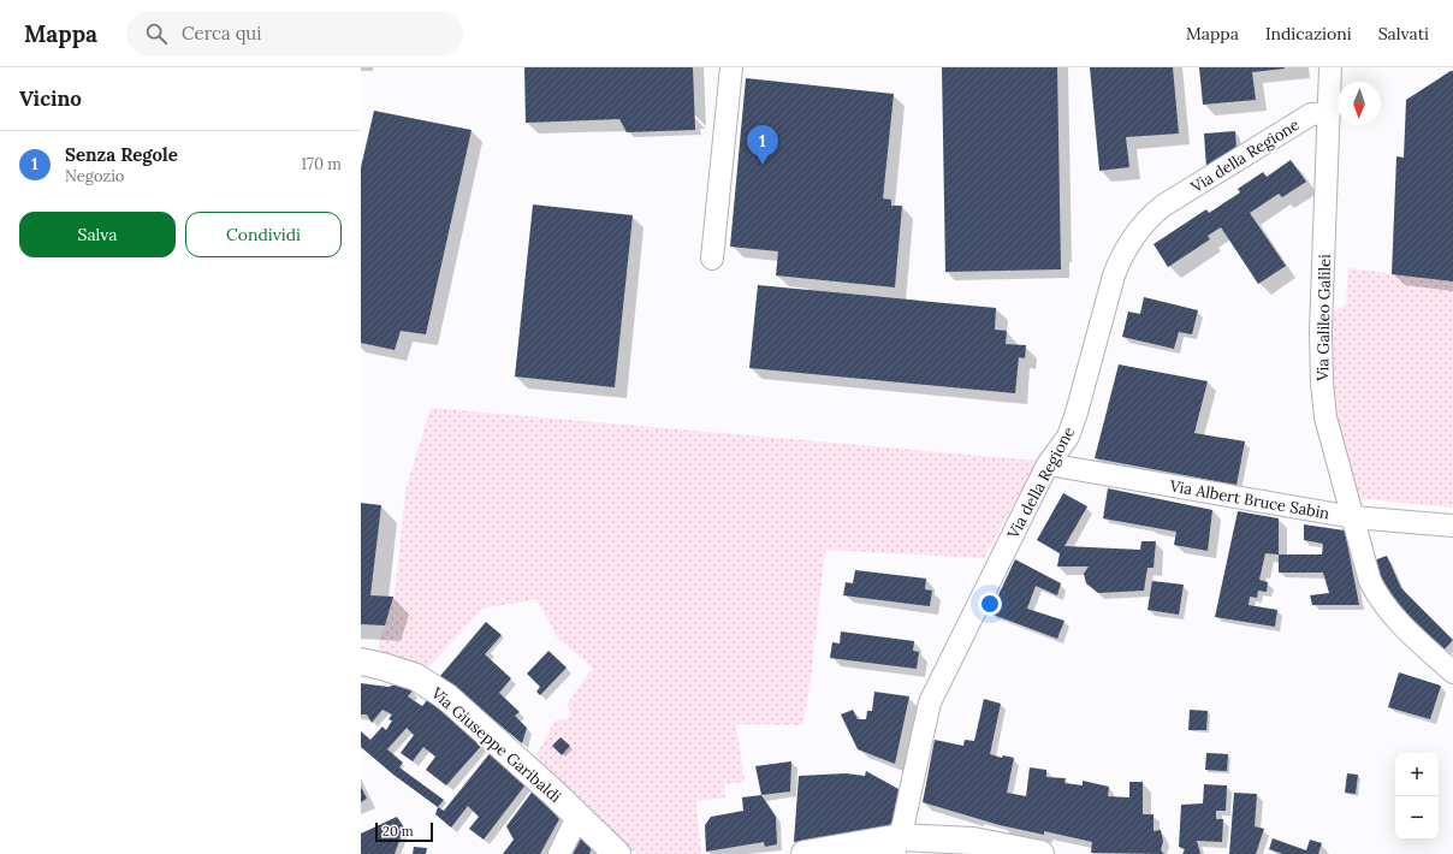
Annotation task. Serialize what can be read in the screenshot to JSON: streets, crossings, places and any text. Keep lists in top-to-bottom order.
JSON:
{
  "streets": {
    "main road": ["Via Giuseppe Garibaldi"],
    "street": ["Via della Regione", "Via Galileo Galilei", "Via Albert Bruce Sabin"]
  },
  "crossings": [
    ["Via della Regione", "Via Galileo Galilei"],
    ["Via della Regione", "Via Albert Bruce Sabin"],
    ["Via Galileo Galilei", "Via Albert Bruce Sabin"]
  ],
  "scale_bar": "20 m",
  "north": "bottom",
  "page": {
    "header": "Mappa",
    "search": "Cerca qui",
    "nav": ["Mappa", "Indicazioni", "Salvati"],
    "heading": "Vicino",
    "pins": "1",
    "list": [
      {
        "mark": "1",
        "name": "Senza Regole",
        "note": "Negozio",
        "value": "170 m"
      }
    ],
    "buttons": ["Salva", "Condividi"],
    "map_buttons": ["+", "−"],
    "scale": "20 m"
  }
}
